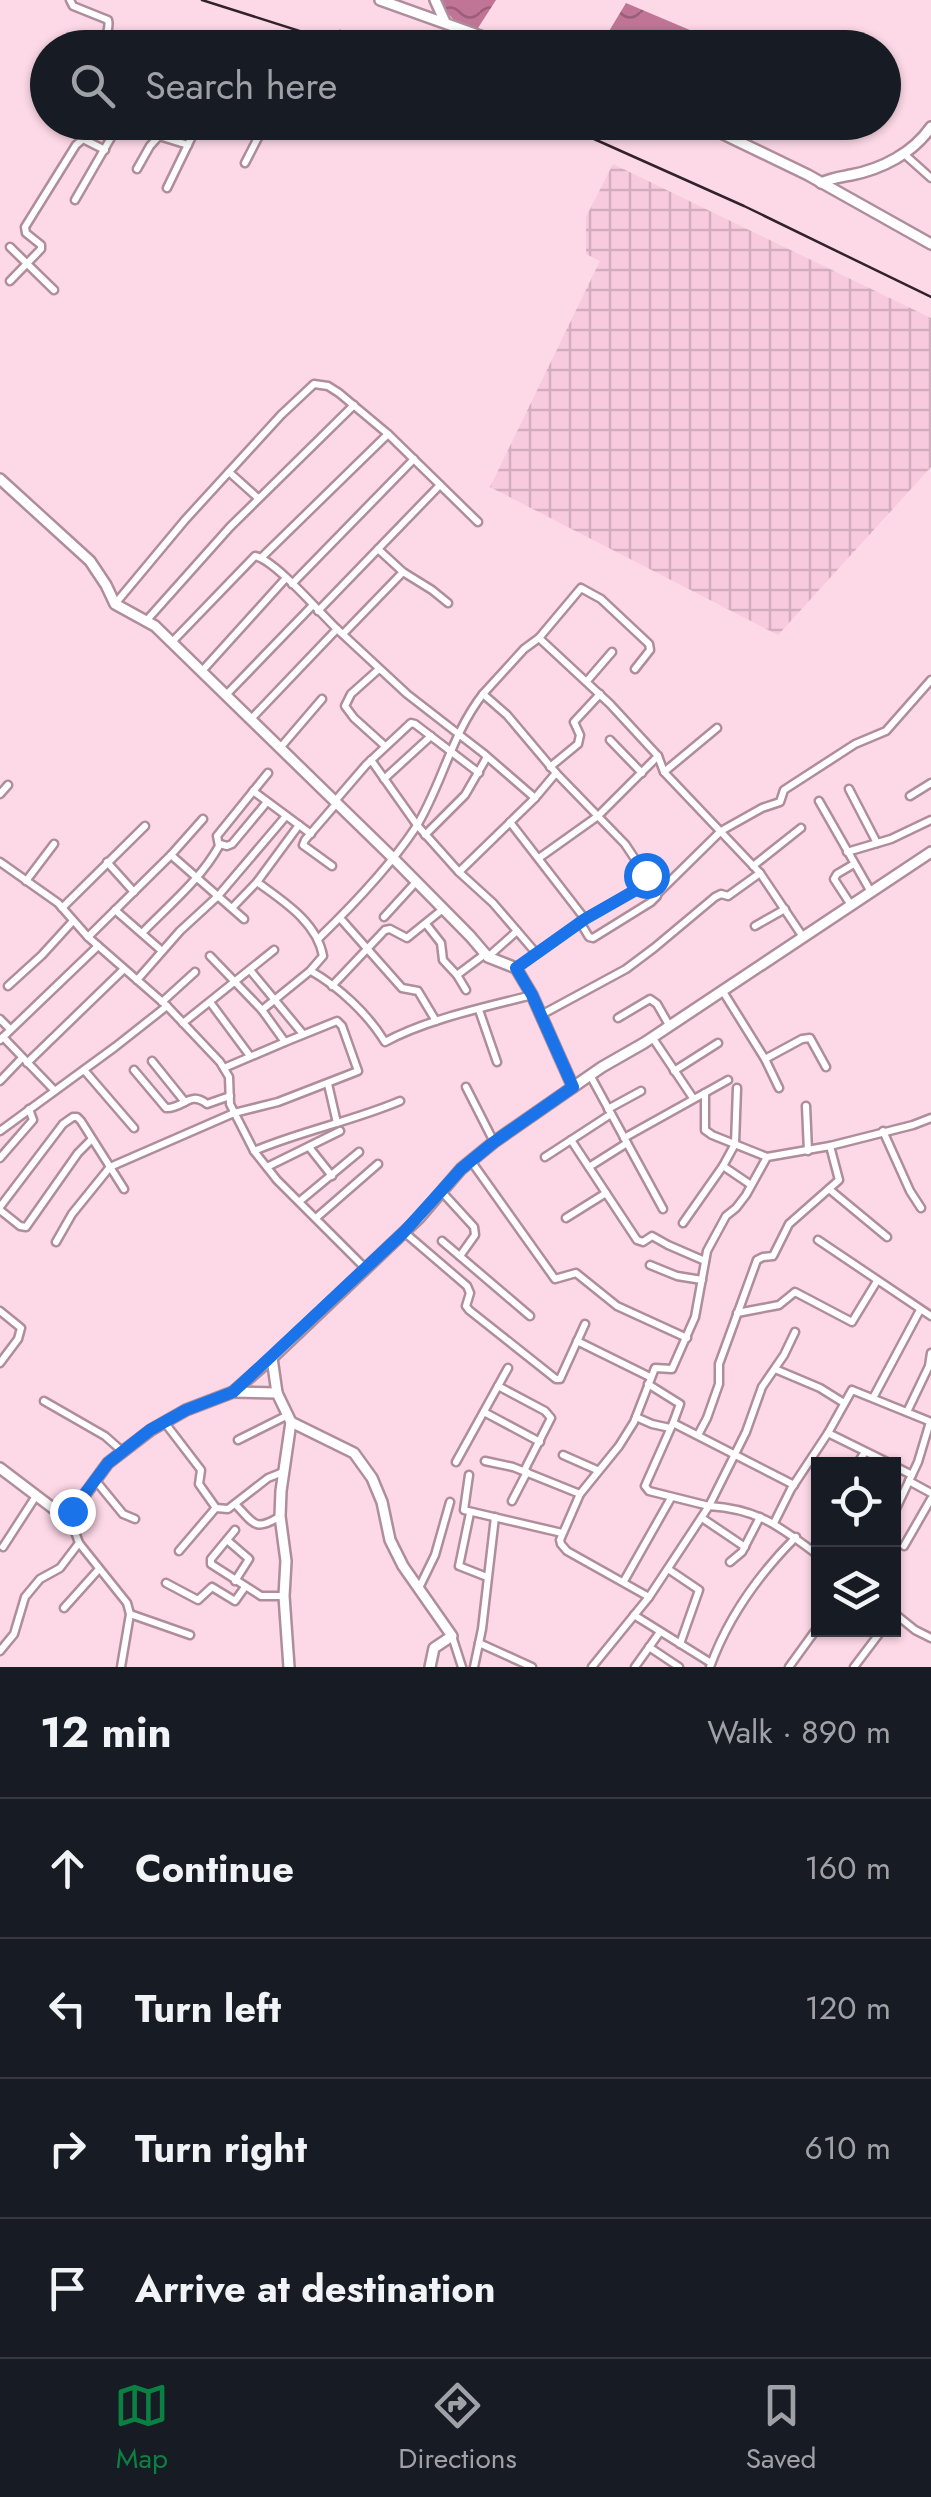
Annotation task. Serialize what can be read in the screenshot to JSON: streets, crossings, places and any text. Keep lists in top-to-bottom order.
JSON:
{
  "page": {
    "search": "Search here",
    "heading": ["12 min", "Walk · 890 m"],
    "list": [
      ["Continue", "160 m"],
      ["Turn left", "120 m"],
      ["Turn right", "610 m"],
      "Arrive at destination"
    ],
    "nav": ["Map", "Directions", "Saved"]
  }
}
